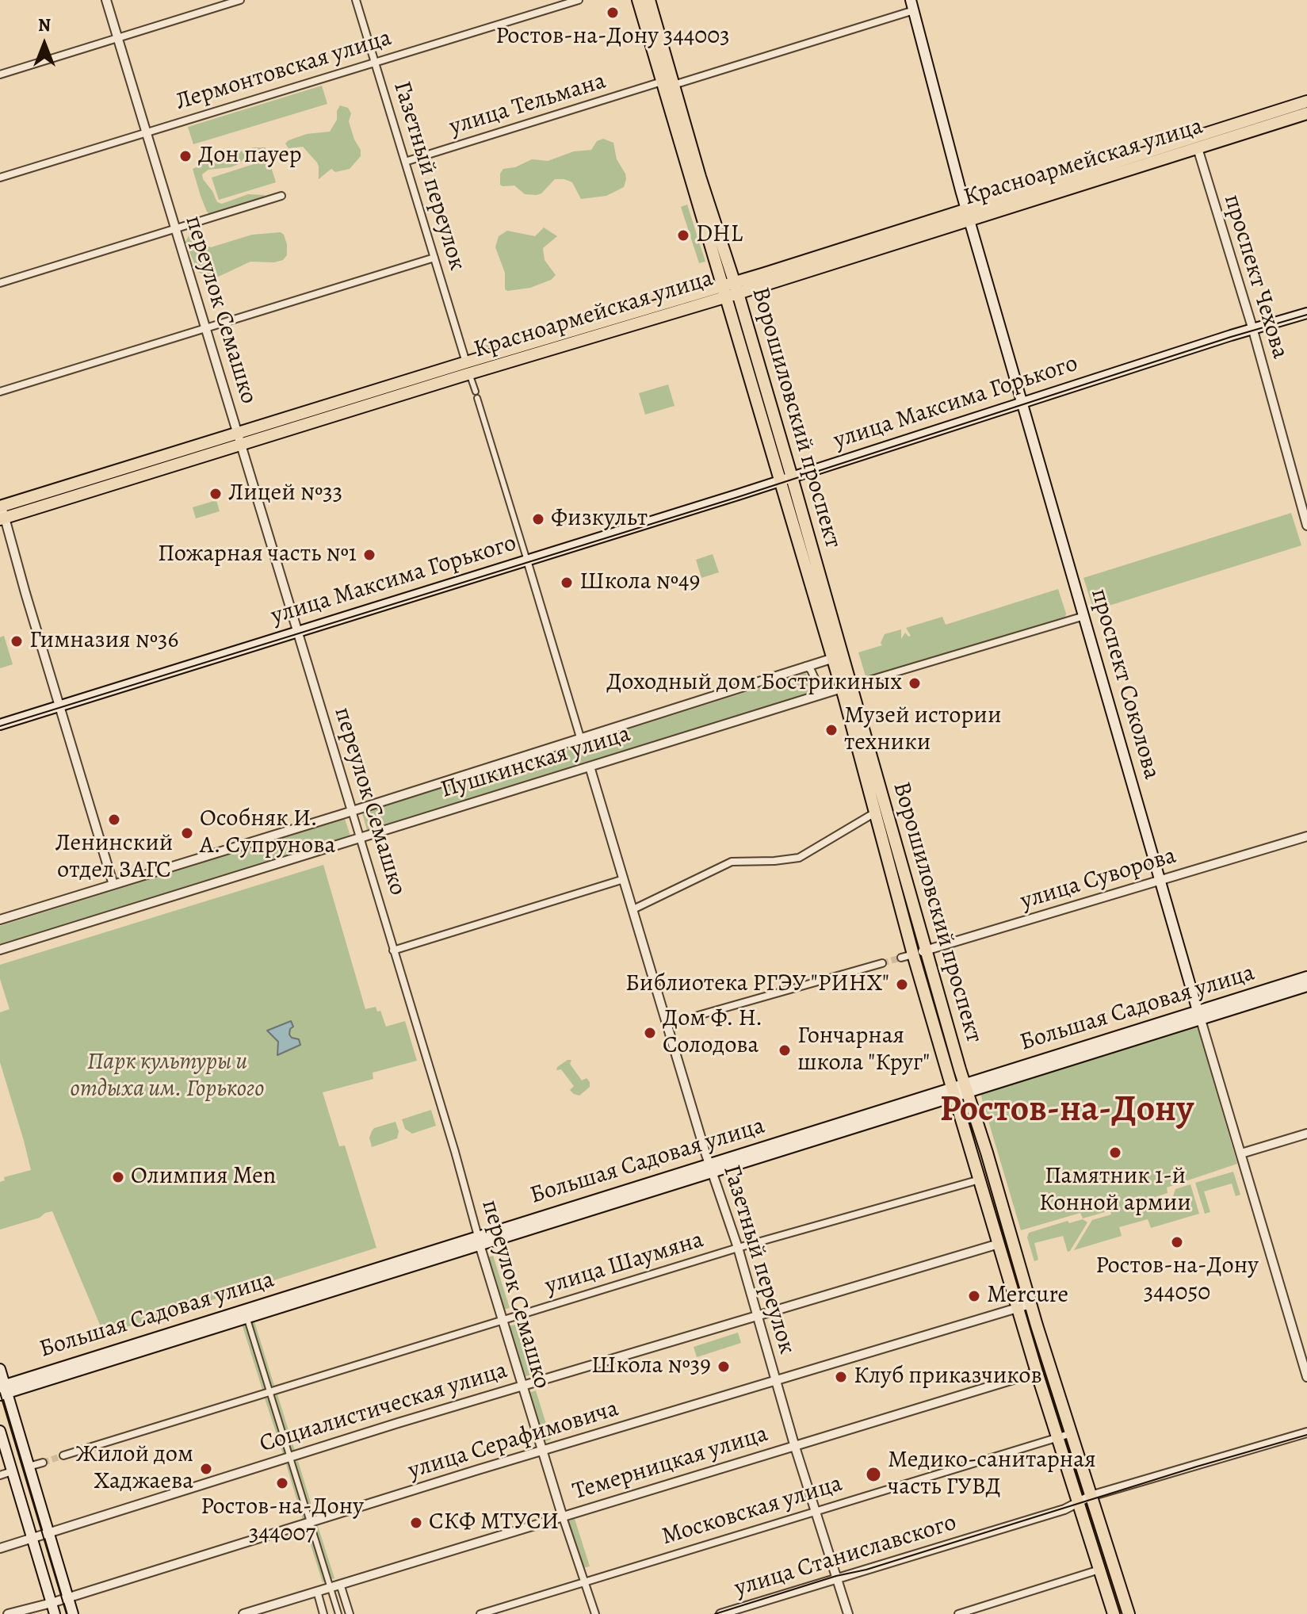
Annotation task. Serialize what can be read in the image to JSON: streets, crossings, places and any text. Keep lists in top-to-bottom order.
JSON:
{
  "streets": {
    "main road": [
      "Красноармейская улица",
      "улица Максима Горького",
      "Ворошиловский проспект",
      "проспект Соколова",
      "Большая Садовая улица"
    ],
    "street": [
      "Лермонтовская улица",
      "улица Тельмана",
      "Газетный переулок",
      "проспект Чехова",
      "переулок Семашко",
      "Пушкинская улица",
      "улица Суворова",
      "улица Шаумяна",
      "Социалистическая улица",
      "улица Серафимовича",
      "Темерницкая улица",
      "Московская улица",
      "улица Станиславского"
    ]
  },
  "crossings": [
    ["Лермонтовская улица", "Газетный переулок"],
    ["Лермонтовская улица", "переулок Семашко"],
    ["улица Тельмана", "Газетный переулок"],
    ["улица Тельмана", "Ворошиловский проспект"],
    ["улица Тельмана", "проспект Соколова"],
    ["Красноармейская улица", "Газетный переулок"],
    ["Красноармейская улица", "проспект Чехова"],
    ["Красноармейская улица", "переулок Семашко"],
    ["Красноармейская улица", "Ворошиловский проспект"],
    ["Красноармейская улица", "проспект Соколова"],
    ["Газетный переулок", "Пушкинская улица"],
    ["Газетный переулок", "Большая Садовая улица"],
    ["Газетный переулок", "улица Шаумяна"],
    ["Газетный переулок", "Социалистическая улица"],
    ["Газетный переулок", "улица Серафимовича"],
    ["Газетный переулок", "Темерницкая улица"],
    ["Газетный переулок", "Московская улица"],
    ["Газетный переулок", "улица Станиславского"],
    ["проспект Чехова", "улица Максима Горького"],
    ["переулок Семашко", "улица Максима Горького"],
    ["переулок Семашко", "Пушкинская улица"],
    ["переулок Семашко", "Большая Садовая улица"],
    ["переулок Семашко", "улица Шаумяна"],
    ["переулок Семашко", "Социалистическая улица"],
    ["переулок Семашко", "улица Серафимовича"],
    ["переулок Семашко", "Темерницкая улица"],
    ["переулок Семашко", "Московская улица"],
    ["улица Максима Горького", "Ворошиловский проспект"],
    ["улица Максима Горького", "проспект Соколова"],
    ["Ворошиловский проспект", "Пушкинская улица"],
    ["Ворошиловский проспект", "улица Суворова"],
    ["Ворошиловский проспект", "Большая Садовая улица"],
    ["Ворошиловский проспект", "улица Шаумяна"],
    ["Ворошиловский проспект", "Социалистическая улица"],
    ["Ворошиловский проспект", "улица Серафимовича"],
    ["Ворошиловский проспект", "Темерницкая улица"],
    ["Ворошиловский проспект", "Московская улица"],
    ["Ворошиловский проспект", "улица Станиславского"],
    ["проспект Соколова", "Пушкинская улица"],
    ["проспект Соколова", "улица Суворова"],
    ["проспект Соколова", "Большая Садовая улица"]
  ],
  "districts": ["Ростов-на-Дону"],
  "parks": ["Парк культуры и отдыха им. Горького"],
  "places": [
    "Ростов-на-Дону 344003",
    "Дон пауер",
    "DHL",
    "Лицей №33",
    "Физкульт",
    "Пожарная часть №1",
    "Школа №49",
    "Гимназия №36",
    "Доходный дом Бострикиных",
    "Музей истории техники",
    "Ленинский отдел ЗАГС",
    "Особняк И. А. Супрунова",
    "Библиотека РГЭУ \"РИНХ\"",
    "Дом Ф. Н. Солодова",
    "Гончарная школа \"Круг\"",
    "Памятник 1-й Конной армии",
    "Олимпия Men",
    "Ростов-на-Дону 344050",
    "Mercure",
    "Школа №39",
    "Клуб приказчиков",
    "Жилой дом Хаджаева",
    "Медико-санитарная часть ГУВД",
    "Ростов-на-Дону 344007",
    "СКФ МТУСИ"
  ],
  "north": "top"
}
